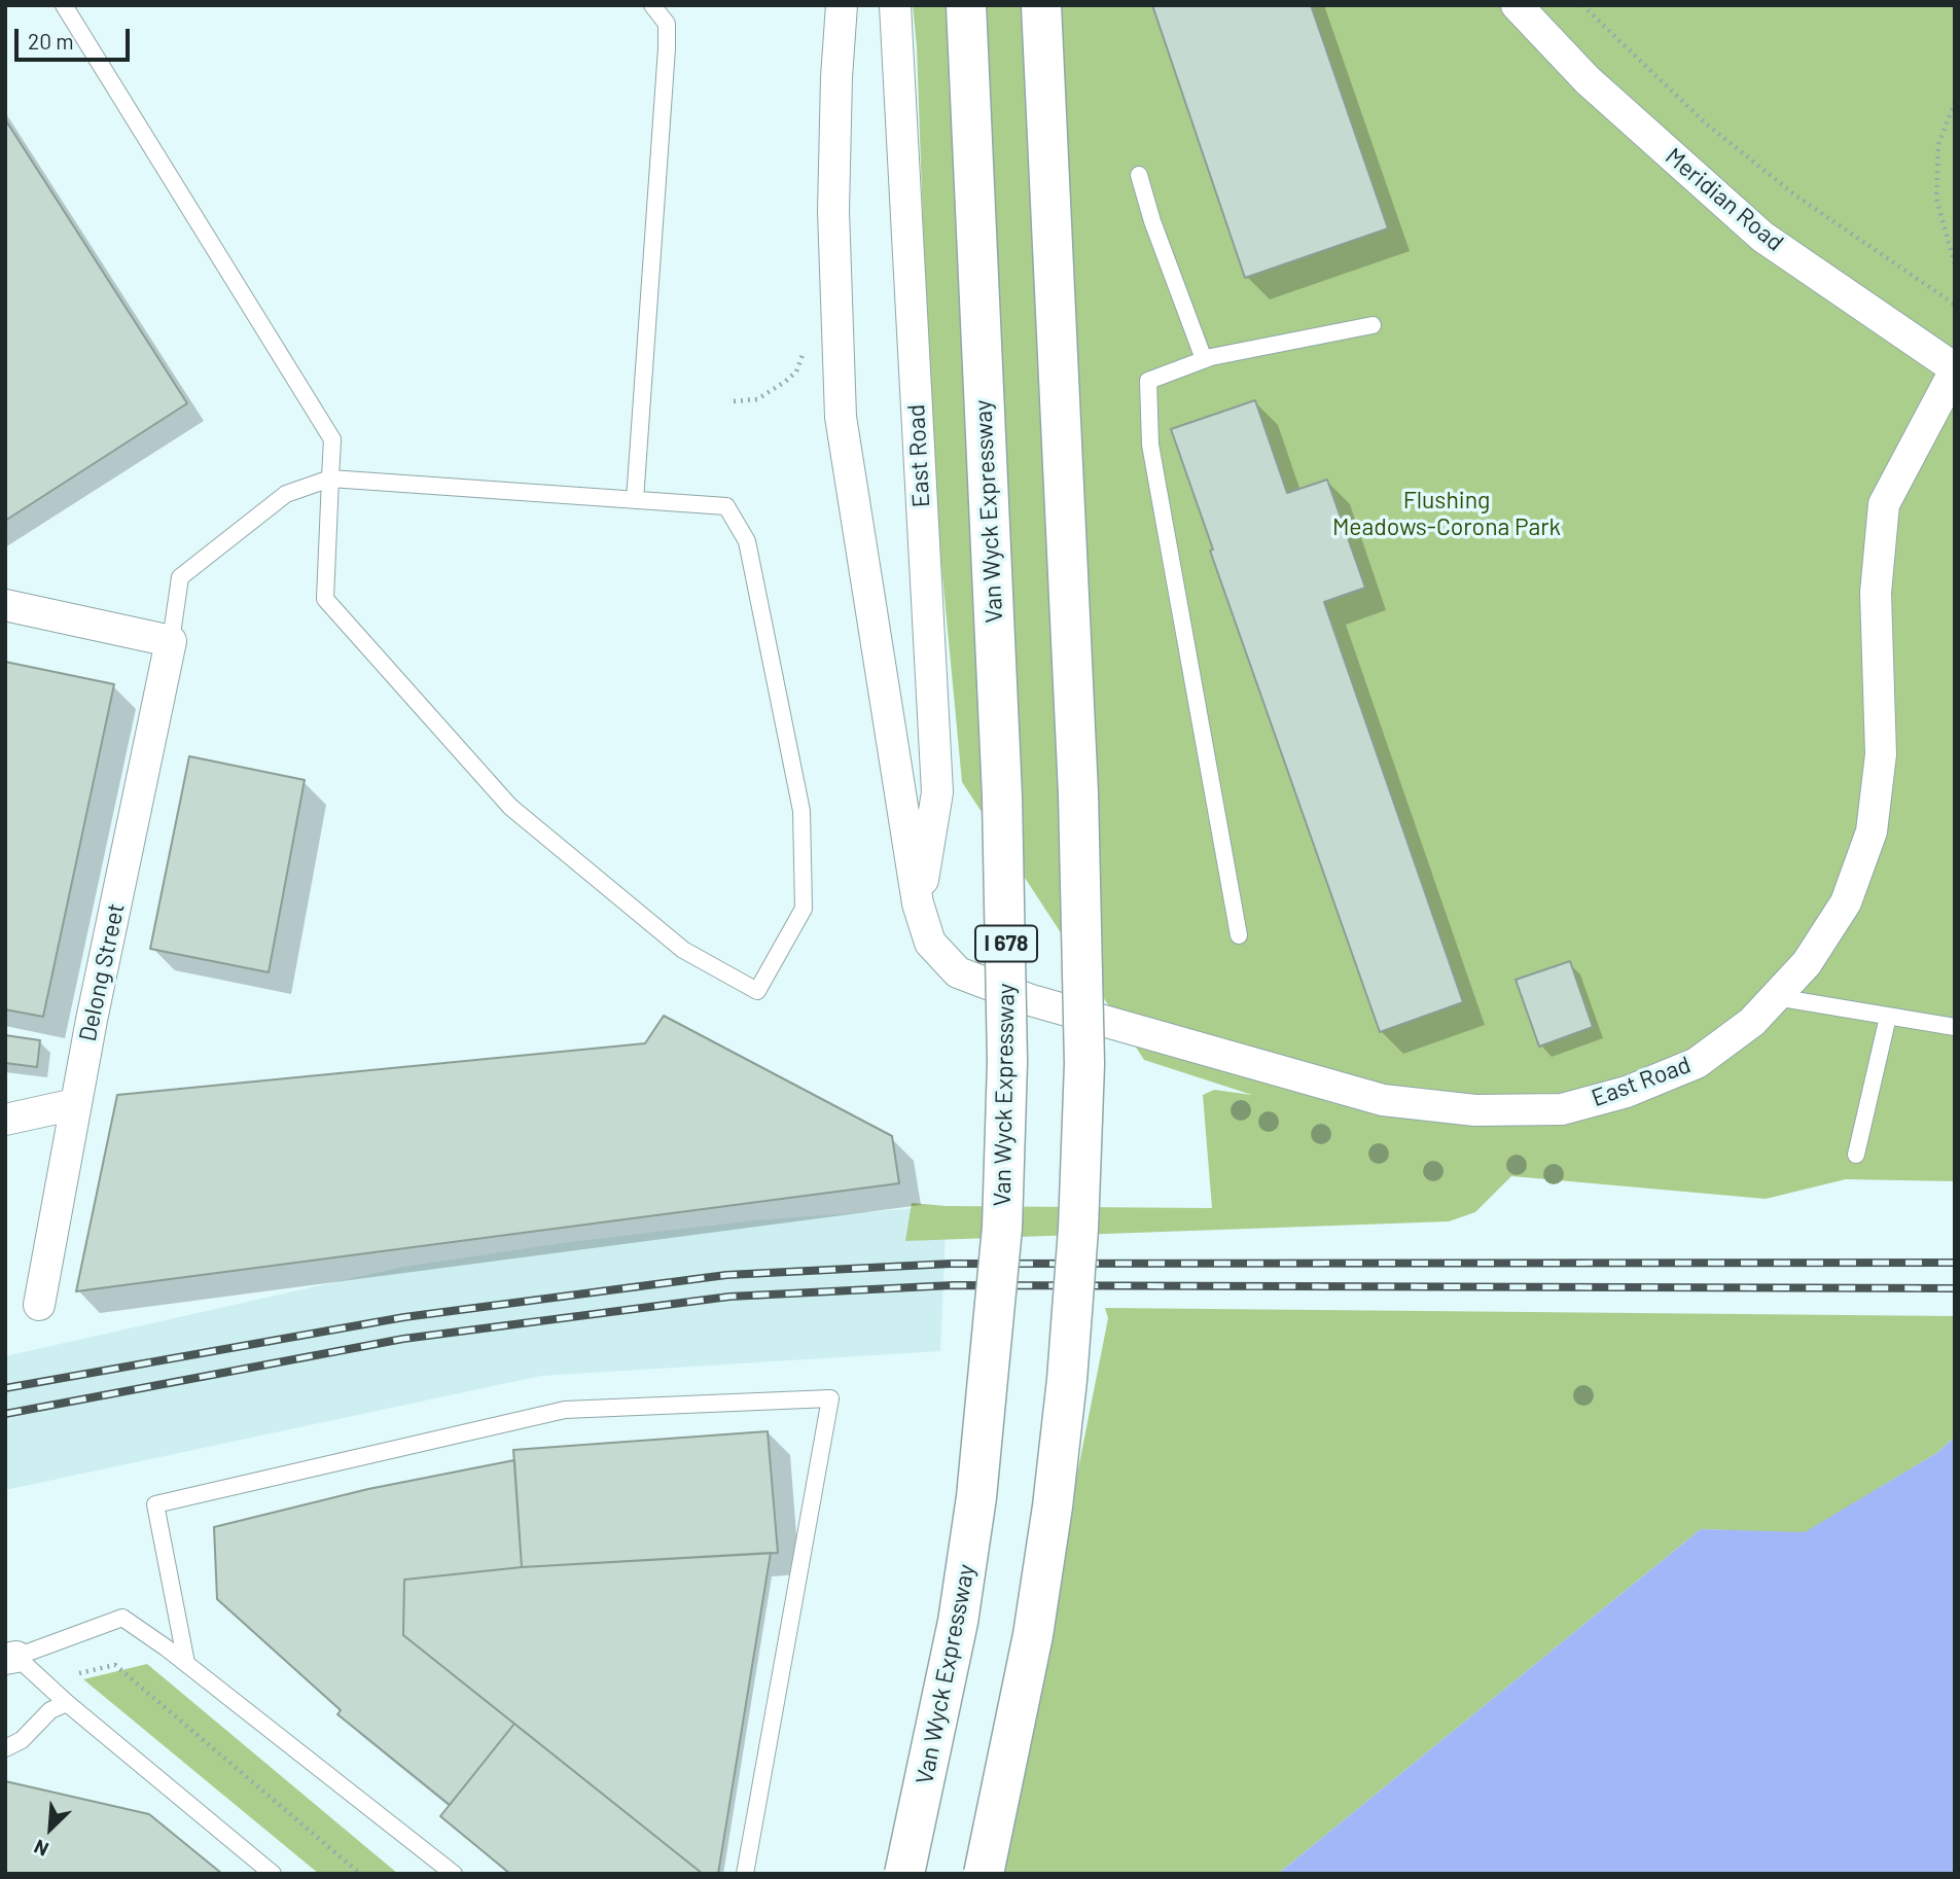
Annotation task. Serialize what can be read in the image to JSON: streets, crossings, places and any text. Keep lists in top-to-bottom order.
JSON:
{
  "streets": {
    "highway": ["Van Wyck Expressway", "I 678"],
    "street": ["Meridian Road", "East Road", "Delong Street"]
  },
  "crossings": [
    ["Meridian Road", "East Road"]
  ],
  "parks": ["Flushing Meadows-Corona Park"],
  "scale_bar": "20 m",
  "north": "bottom left"
}
